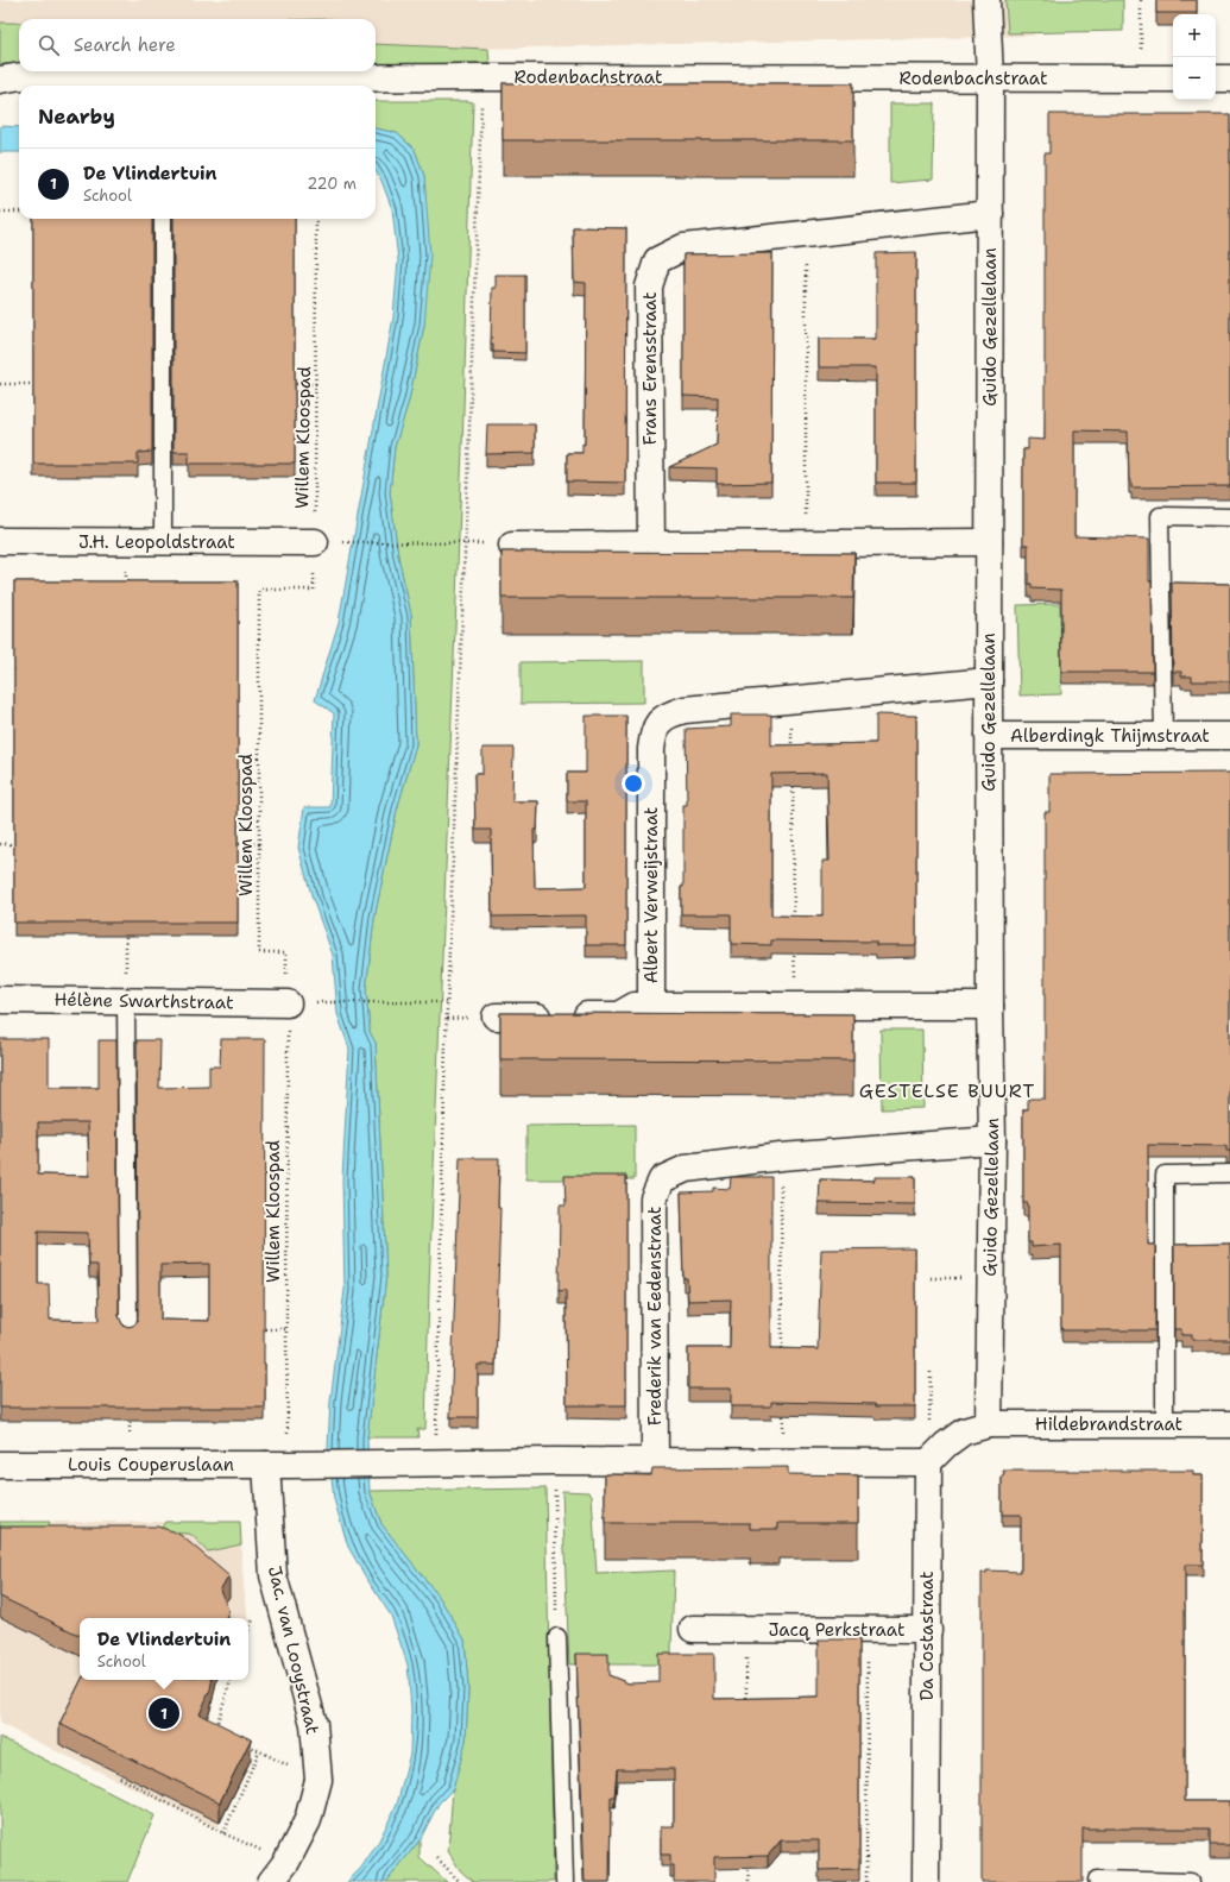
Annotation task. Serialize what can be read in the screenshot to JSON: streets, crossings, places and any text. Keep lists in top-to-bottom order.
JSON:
{
  "streets": {
    "street": [
      "Rodenbachstraat",
      "Guido Gezellelaan",
      "Frans Erensstraat",
      "J.H. Leopoldstraat",
      "Alberdingk Thijmstraat",
      "Albert Verweijstraat",
      "Hélène Swarthstraat",
      "Frederik van Eedenstraat",
      "Hildebrandstraat",
      "Louis Couperuslaan",
      "Jacq Perkstraat",
      "Da Costastraat",
      "Jac. van Looystraat"
    ],
    "path": ["Willem Kloospad"]
  },
  "crossings": [
    ["Rodenbachstraat", "Guido Gezellelaan"],
    ["Guido Gezellelaan", "Frans Erensstraat"],
    ["Guido Gezellelaan", "Alberdingk Thijmstraat"],
    ["Guido Gezellelaan", "Albert Verweijstraat"],
    ["Guido Gezellelaan", "Frederik van Eedenstraat"],
    ["Guido Gezellelaan", "Hildebrandstraat"],
    ["Willem Kloospad", "J.H. Leopoldstraat"],
    ["Willem Kloospad", "Hélène Swarthstraat"],
    ["Willem Kloospad", "Louis Couperuslaan"],
    ["Willem Kloospad", "Jac. van Looystraat"],
    ["Louis Couperuslaan", "Jac. van Looystraat"],
    ["Jacq Perkstraat", "Da Costastraat"]
  ],
  "districts": ["GESTELSE BUURT"],
  "page": {
    "map_buttons": ["+", "−"],
    "search": "Search here",
    "heading": "Nearby",
    "list": [
      {
        "mark": "1",
        "name": "De Vlindertuin",
        "note": "School",
        "value": "220 m"
      }
    ],
    "popup": ["De Vlindertuin", "School"],
    "pins": "1"
  }
}
